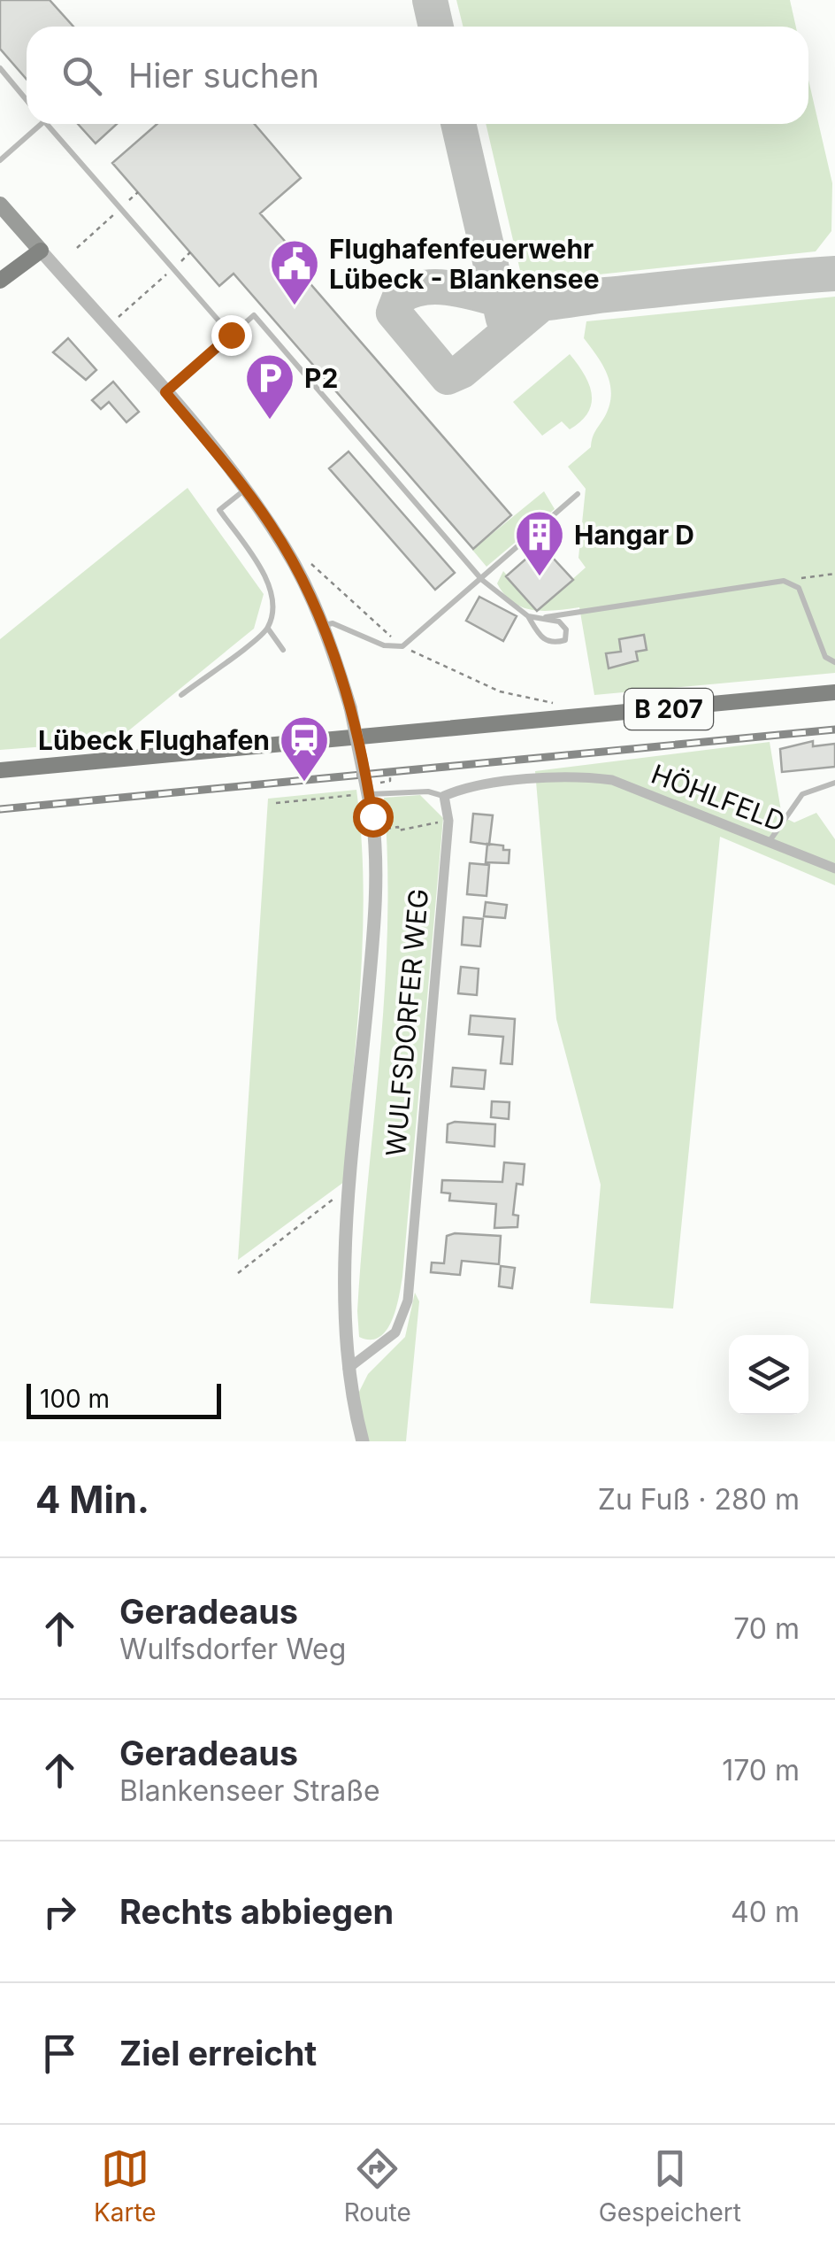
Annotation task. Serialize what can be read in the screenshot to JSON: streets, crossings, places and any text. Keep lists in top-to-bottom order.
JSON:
{
  "streets": {
    "main road": ["B 207"],
    "street": ["HÖHLFELD", "WULFSDORFER WEG"]
  },
  "crossings": [
    ["HÖHLFELD", "WULFSDORFER WEG"]
  ],
  "places": {
    "public building": ["Flughafenfeuerwehr Lübeck - Blankensee"],
    "parking": ["P2"],
    "building": ["Hangar D"],
    "station": ["Lübeck Flughafen"]
  },
  "scale_bar": "100 m",
  "page": {
    "search": "Hier suchen",
    "scale": "100 m",
    "heading": ["4 Min.", "Zu Fuß · 280 m"],
    "list": [
      ["Geradeaus", "Wulfsdorfer Weg", "70 m"],
      ["Geradeaus", "Blankenseer Straße", "170 m"],
      ["Rechts abbiegen", "40 m"],
      "Ziel erreicht"
    ],
    "nav": ["Karte", "Route", "Gespeichert"]
  }
}
